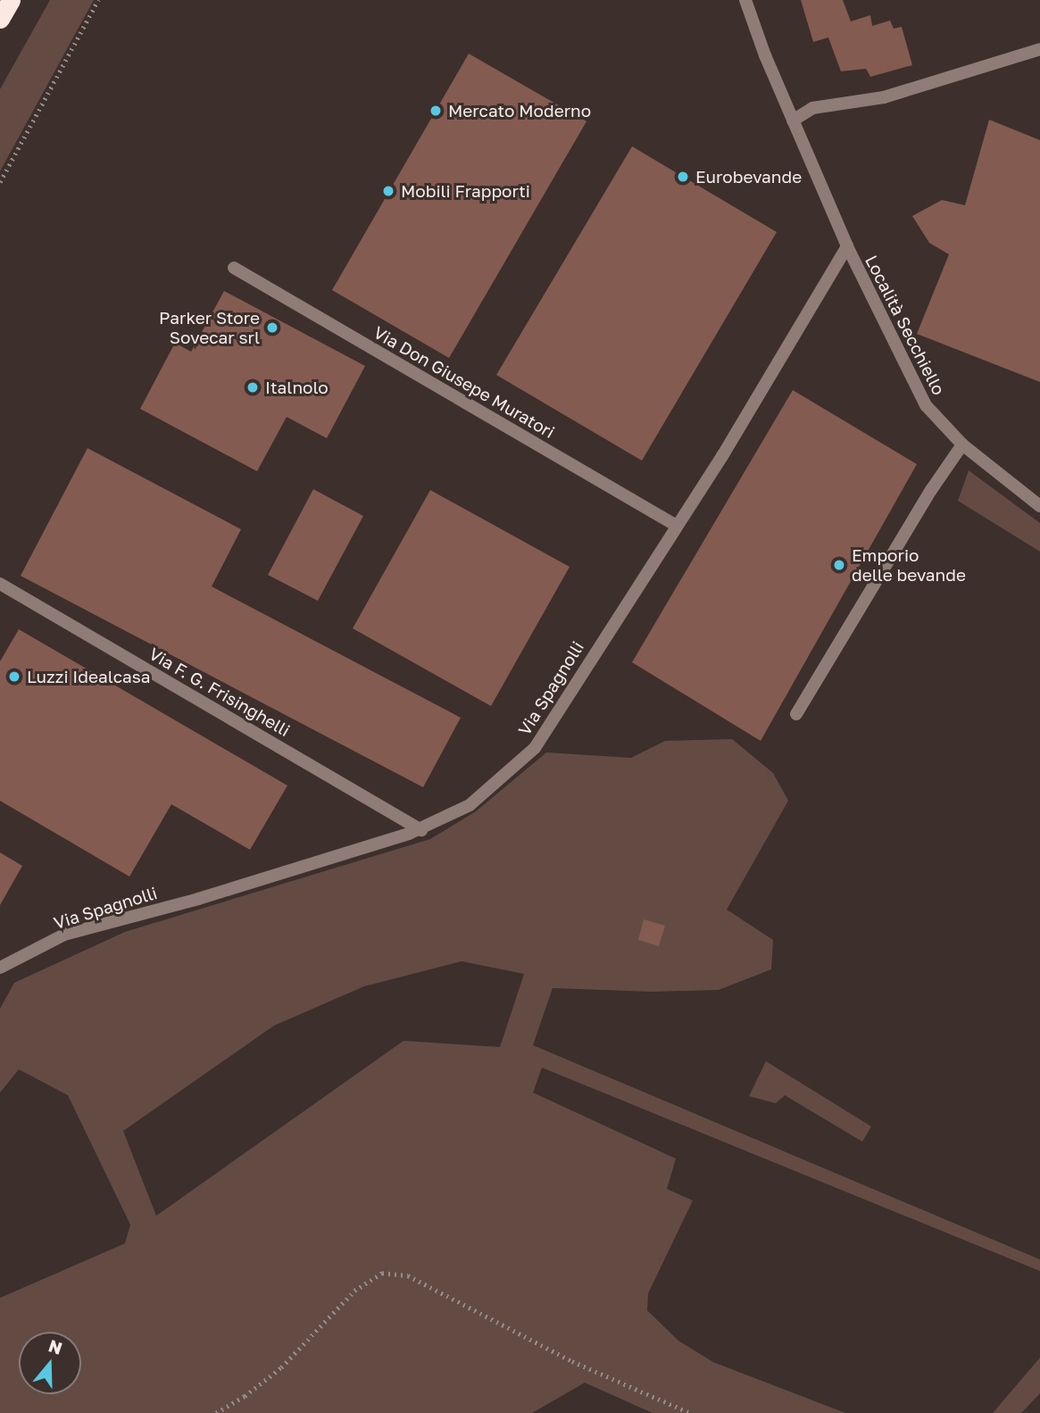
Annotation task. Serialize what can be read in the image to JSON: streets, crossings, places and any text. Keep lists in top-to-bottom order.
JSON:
{
  "streets": {
    "street": [
      "Località Secchiello",
      "Via Don Giusepe Muratori",
      "Via Spagnolli",
      "Via F. G. Frisinghelli"
    ]
  },
  "crossings": [
    ["Località Secchiello", "Via Spagnolli"],
    ["Via Don Giusepe Muratori", "Via Spagnolli"],
    ["Via Spagnolli", "Via F. G. Frisinghelli"]
  ],
  "places": [
    "Mercato Moderno",
    "Eurobevande",
    "Mobili Frapporti",
    "Parker Store Sovecar srl",
    "Italnolo",
    "Emporio delle bevande",
    "Luzzi Idealcasa"
  ],
  "north": "top"
}
